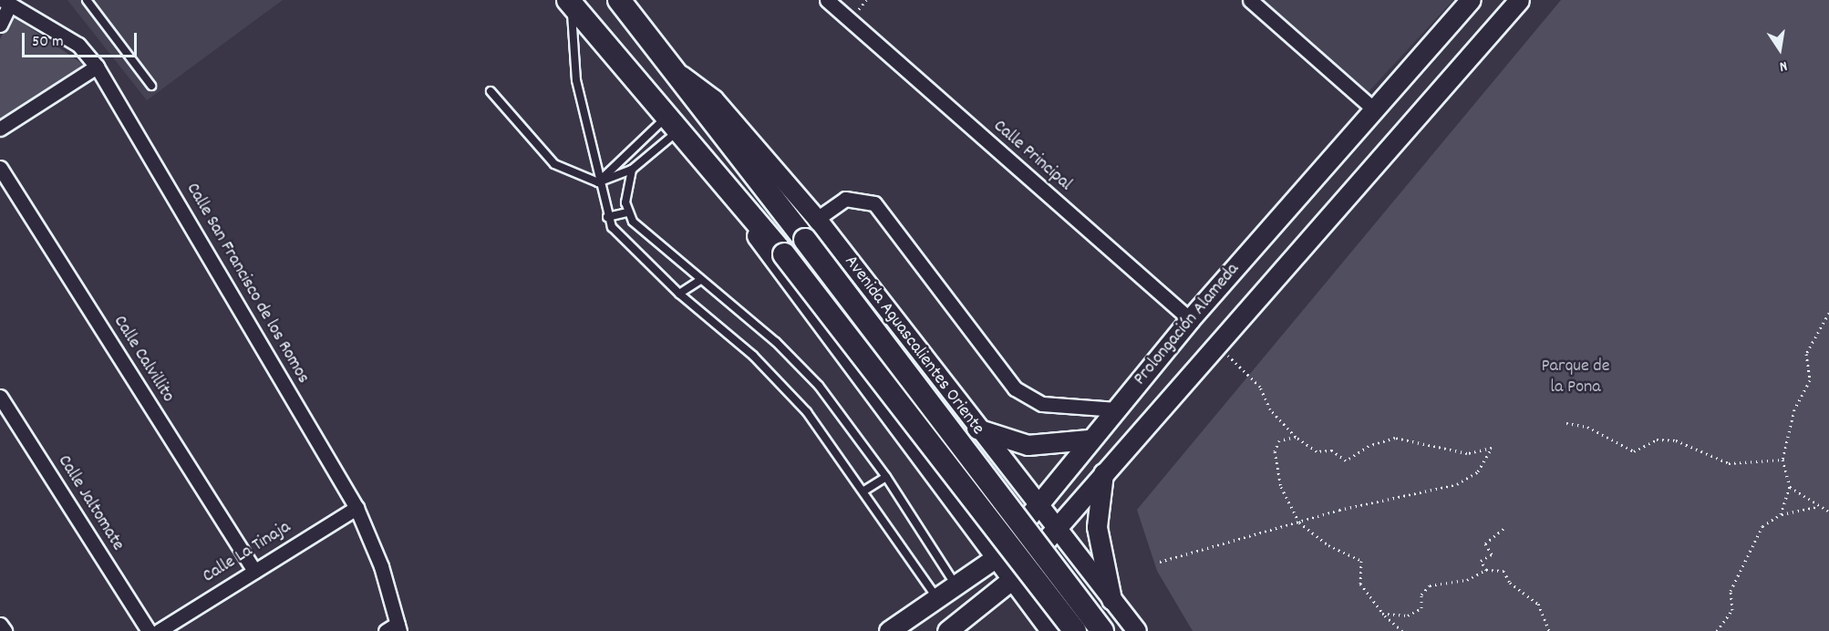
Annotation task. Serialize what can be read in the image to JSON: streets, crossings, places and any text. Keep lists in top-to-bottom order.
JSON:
{
  "streets": {
    "main road": ["Prolongación Alameda", "Avenida Aguascalientes Oriente"],
    "street": [
      "Calle Principal",
      "Calle San Francisco de los Romos",
      "Calle Calvillito",
      "Calle Jaltomate",
      "Calle La Tinaja"
    ]
  },
  "crossings": [
    ["Calle Principal", "Prolongación Alameda"],
    ["Calle San Francisco de los Romos", "Calle La Tinaja"],
    ["Prolongación Alameda", "Avenida Aguascalientes Oriente"],
    ["Calle Calvillito", "Calle La Tinaja"]
  ],
  "parks": ["Parque de la Pona"],
  "scale_bar": "50 m",
  "north": "bottom"
}
